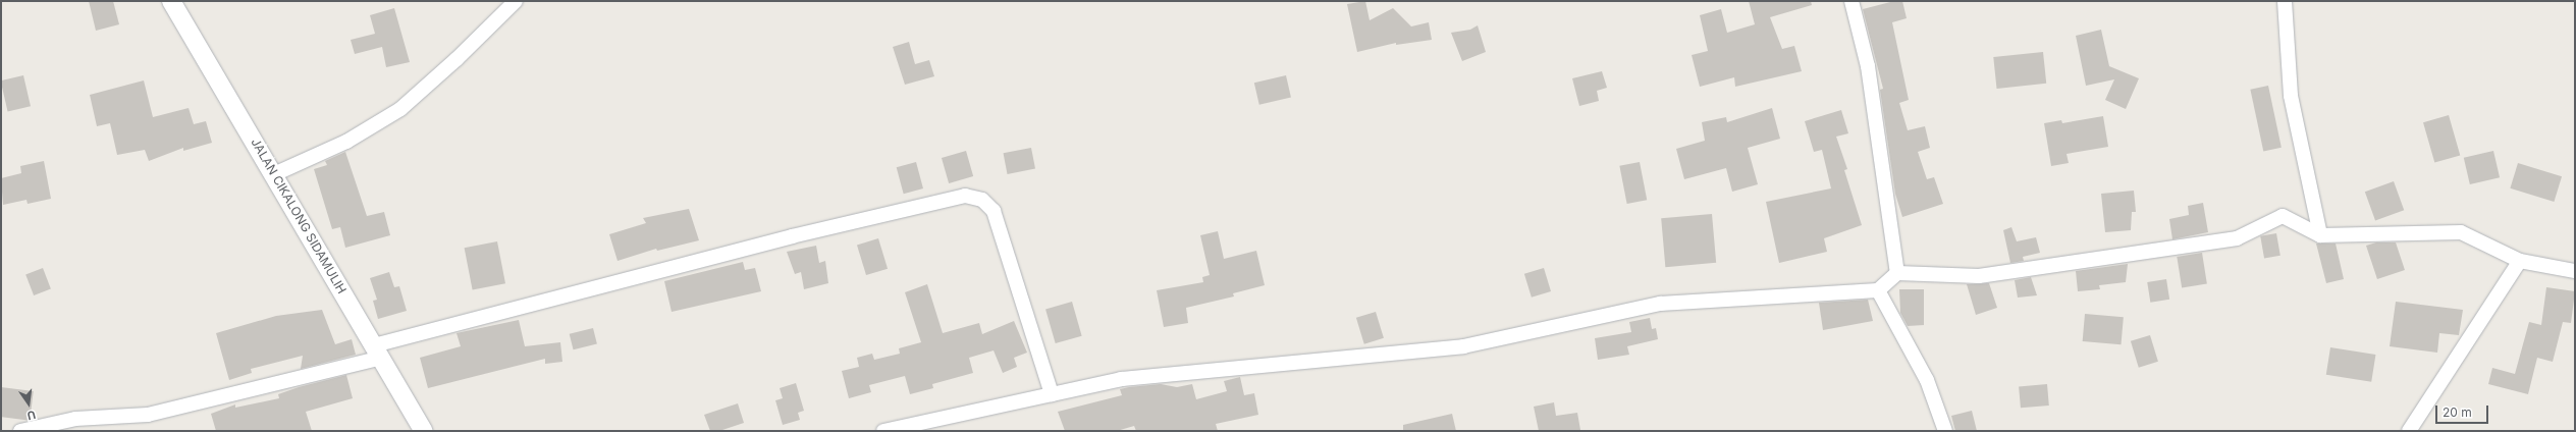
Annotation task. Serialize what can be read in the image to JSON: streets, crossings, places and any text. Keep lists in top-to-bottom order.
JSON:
{
  "streets": {
    "street": ["JALAN CIKALONG SIDAMULIH"]
  },
  "scale_bar": "20 m",
  "north": "bottom"
}
